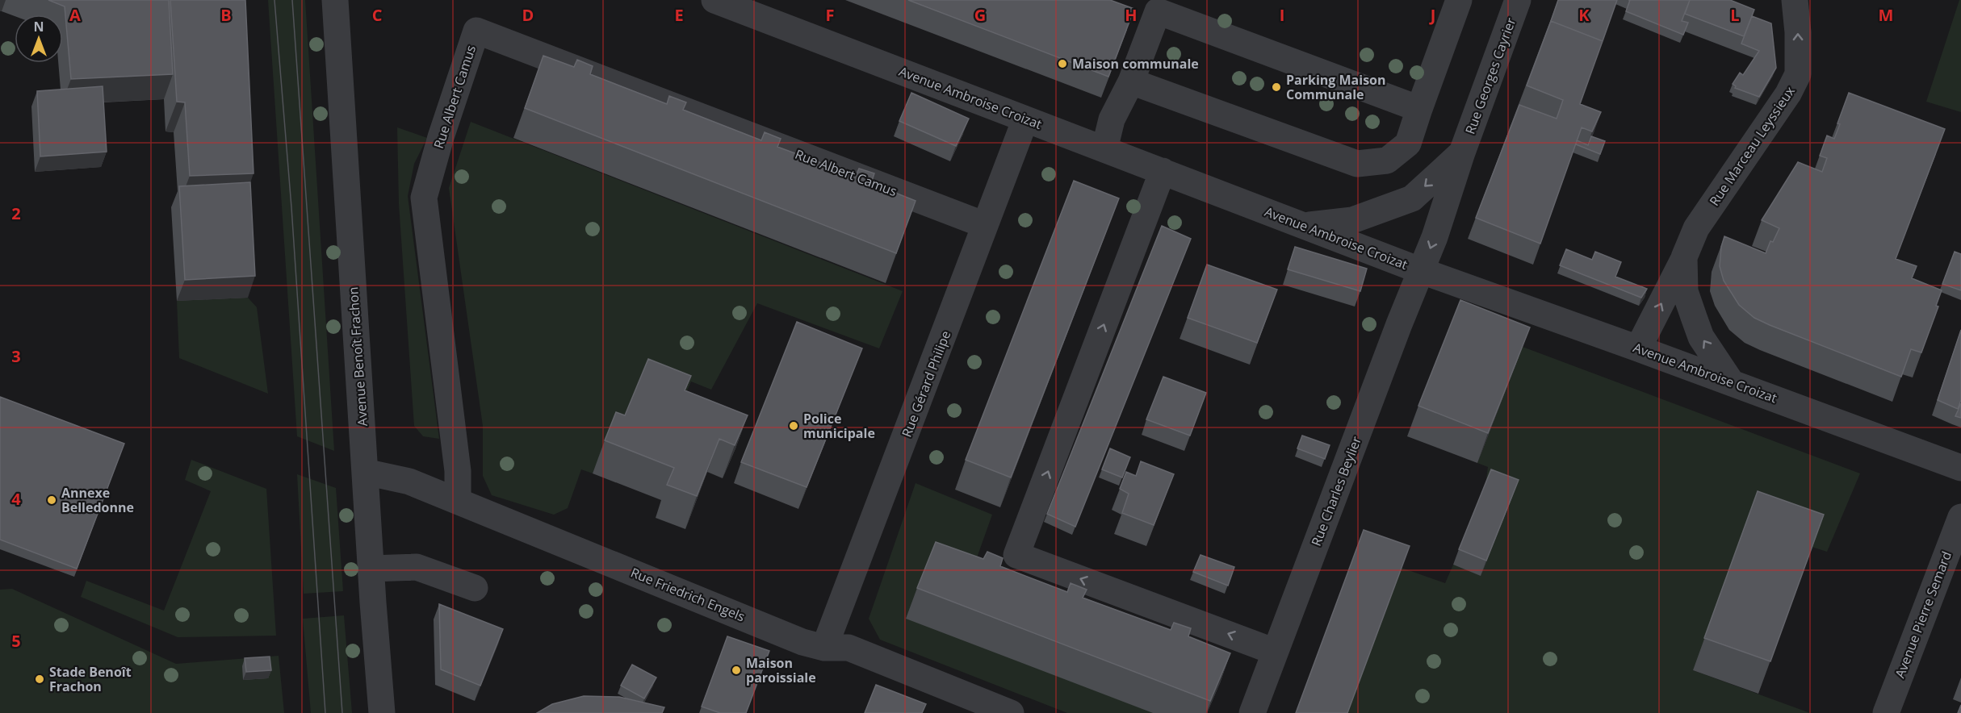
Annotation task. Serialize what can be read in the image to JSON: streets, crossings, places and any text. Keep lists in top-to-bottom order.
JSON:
{
  "streets": {
    "street": [
      "Rue Georges Cayrier",
      "Rue Albert Camus",
      "Avenue Ambroise Croizat",
      "Rue Marceau Leyssieux",
      "Avenue Benoît Frachon",
      "Rue Gérard Philipe",
      "Rue Charles Beylier",
      "Rue Friedrich Engels",
      "Avenue Pierre Semard"
    ]
  },
  "crossings": [
    ["Rue Georges Cayrier", "Avenue Ambroise Croizat"],
    ["Rue Georges Cayrier", "Rue Charles Beylier"],
    ["Rue Albert Camus", "Rue Gérard Philipe"],
    ["Rue Albert Camus", "Rue Friedrich Engels"],
    ["Avenue Ambroise Croizat", "Rue Marceau Leyssieux"],
    ["Avenue Ambroise Croizat", "Rue Gérard Philipe"],
    ["Avenue Ambroise Croizat", "Rue Charles Beylier"],
    ["Avenue Benoît Frachon", "Rue Friedrich Engels"],
    ["Rue Gérard Philipe", "Rue Friedrich Engels"]
  ],
  "one_way": ["Rue Georges Cayrier", "Rue Marceau Leyssieux"],
  "places": [
    "Maison communale",
    "Parking Maison Communale",
    "Police municipale",
    "Annexe Belledonne",
    "Maison paroissiale",
    "Stade Benoît Frachon"
  ],
  "north": "top",
  "grid": {
    "columns": [
      "A",
      "B",
      "C",
      "D",
      "E",
      "F",
      "G",
      "H",
      "I",
      "J",
      "K",
      "L",
      "M"
    ],
    "rows": [
      "2",
      "3",
      "4",
      "5"
    ]
  }
}
